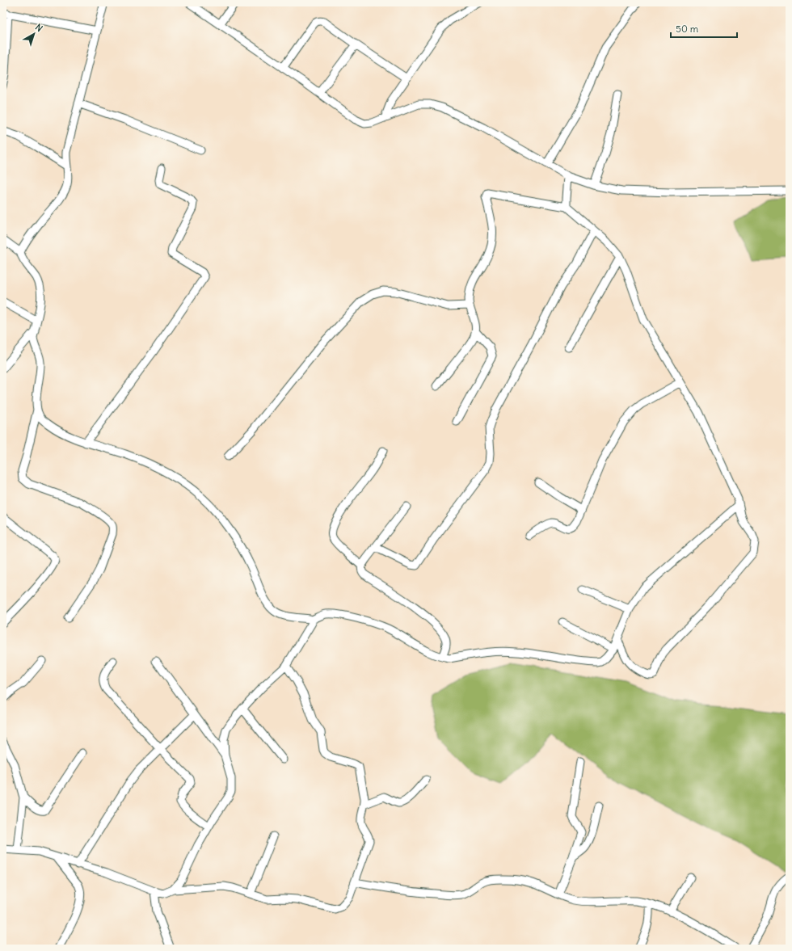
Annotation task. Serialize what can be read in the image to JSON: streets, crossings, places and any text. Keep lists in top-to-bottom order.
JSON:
{
  "scale_bar": "50 m",
  "north": "top right"
}
